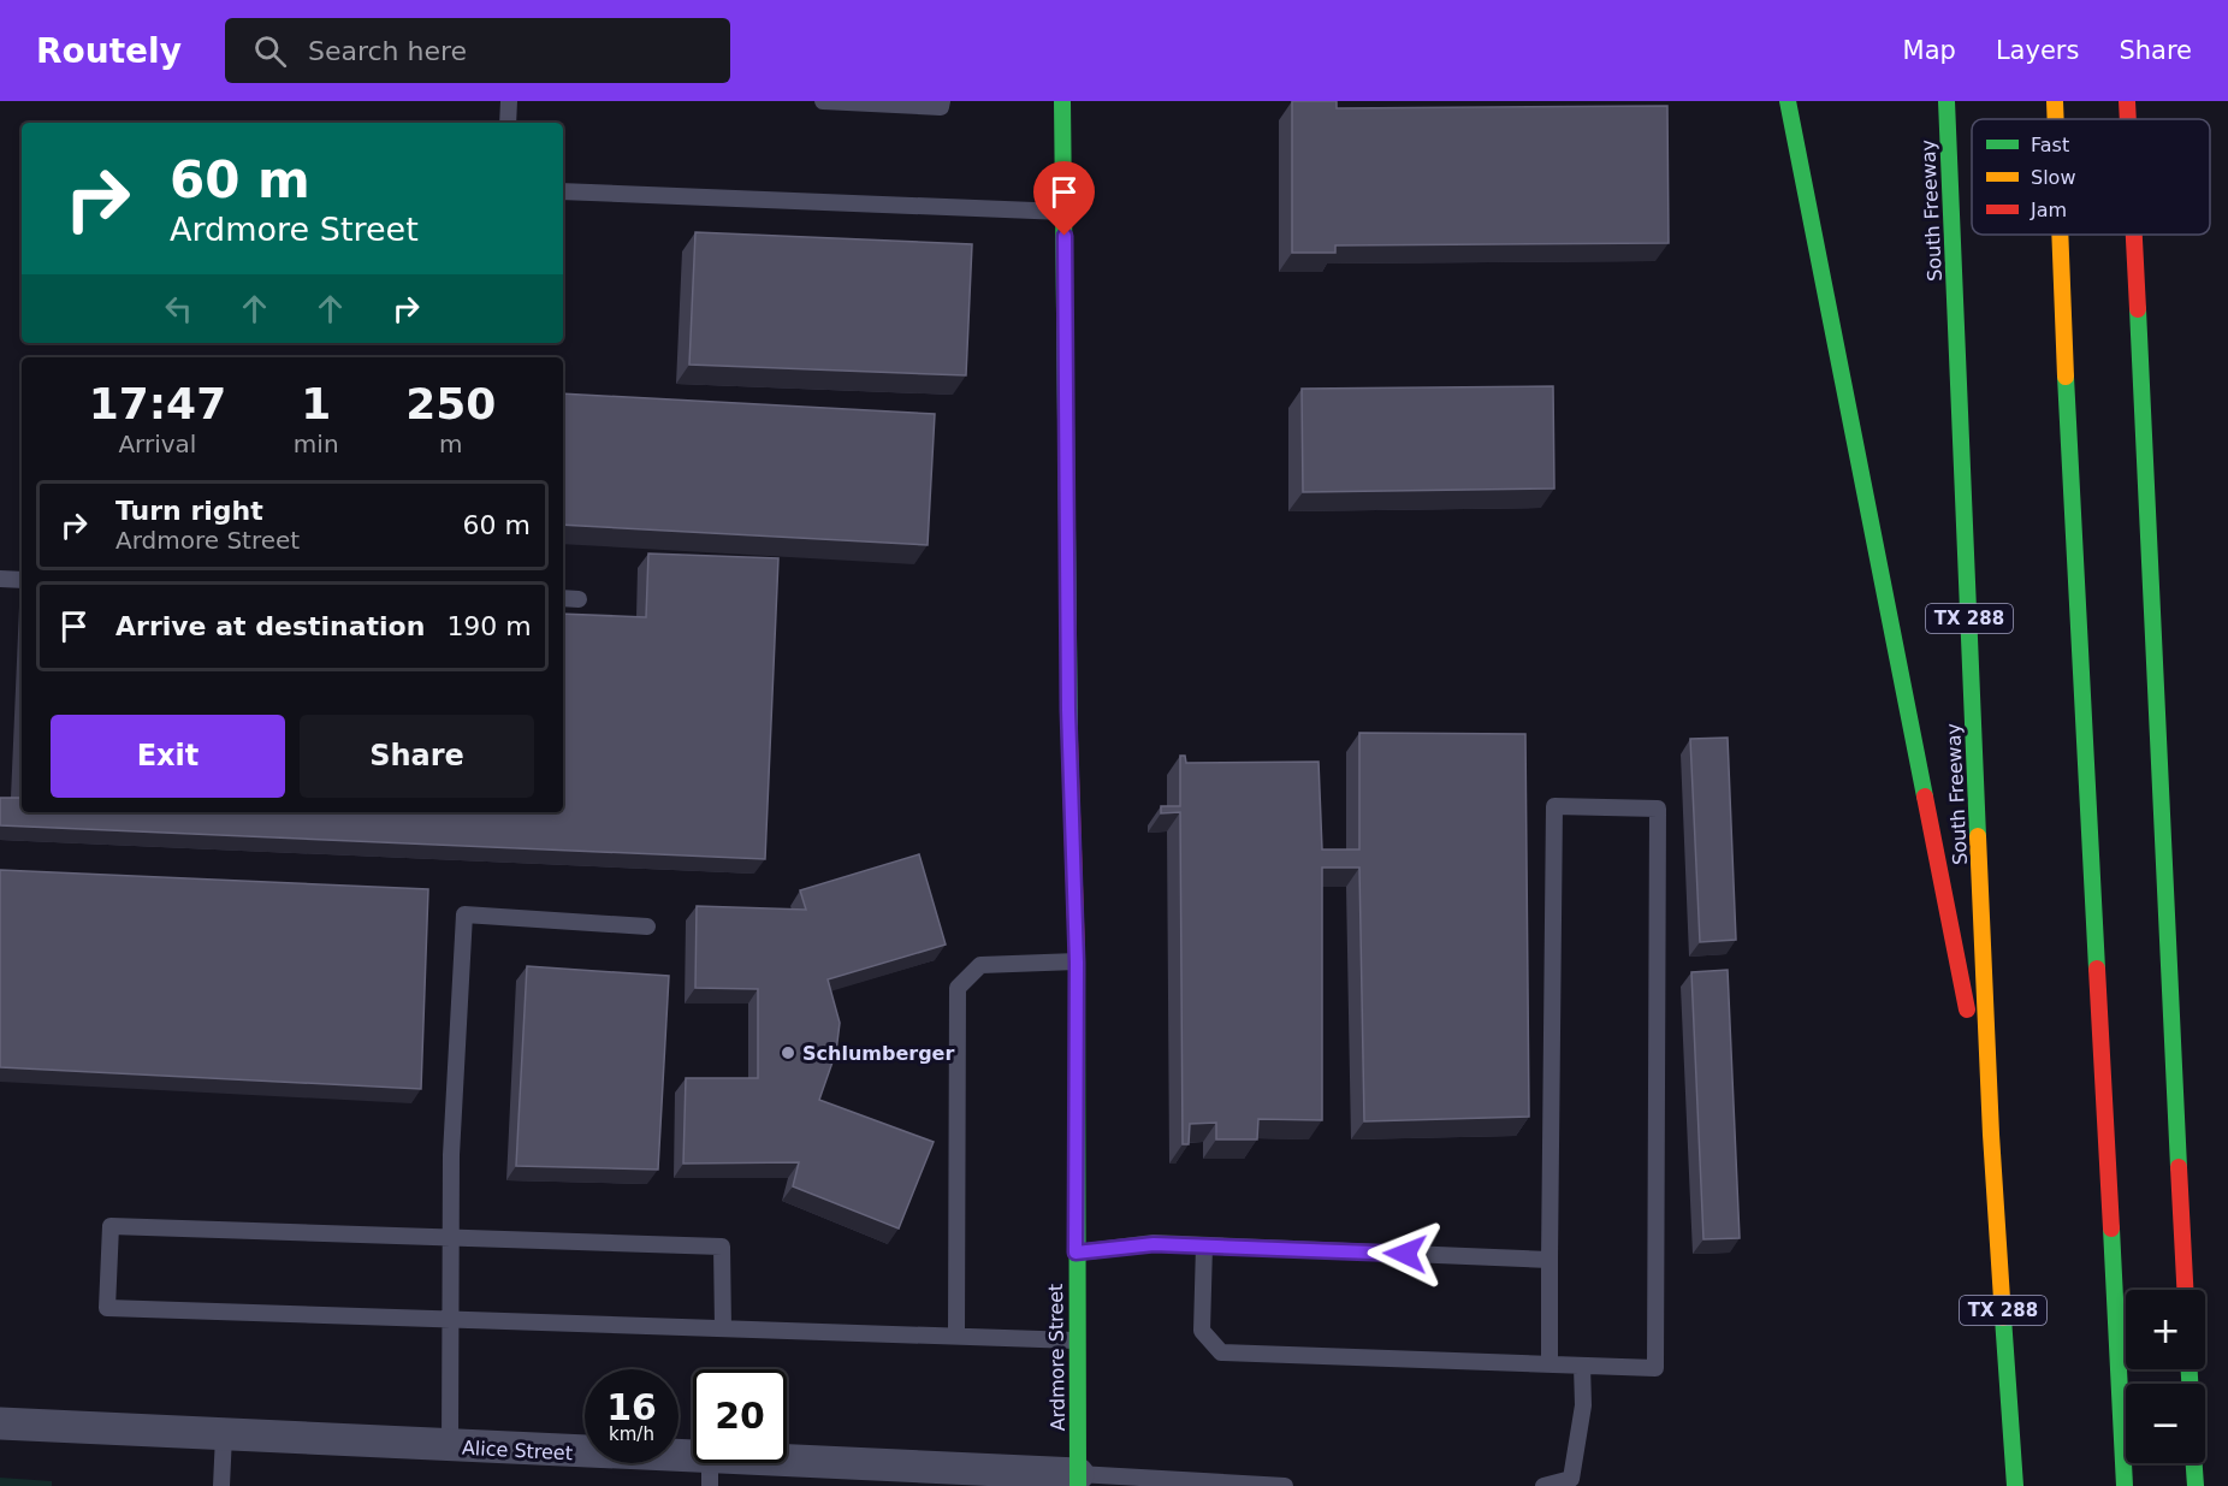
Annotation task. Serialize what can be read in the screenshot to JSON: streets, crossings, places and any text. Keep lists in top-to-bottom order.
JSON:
{
  "streets": {
    "main road": ["South Freeway", "TX 288", "Ardmore Street"],
    "street": ["Alice Street"]
  },
  "crossings": [
    ["Ardmore Street", "Alice Street"]
  ],
  "places": ["Schlumberger"],
  "legend": ["Fast", "Slow", "Jam"],
  "page": {
    "header": "Routely",
    "search": "Search here",
    "nav": ["Map", "Layers", "Share"],
    "turn": ["60 m", "Ardmore Street"],
    "eta": [
      "17:47",
      "Arrival",
      "1",
      "min",
      "250",
      "m"
    ],
    "list": [
      {
        "name": "Turn right",
        "note": "Ardmore Street",
        "value": "60 m"
      },
      {
        "name": "Arrive at destination",
        "value": "190 m"
      }
    ],
    "buttons": ["Exit", "Share"],
    "map_buttons": ["+", "−"],
    "speed": "16 km/h",
    "limit": "20"
  }
}
